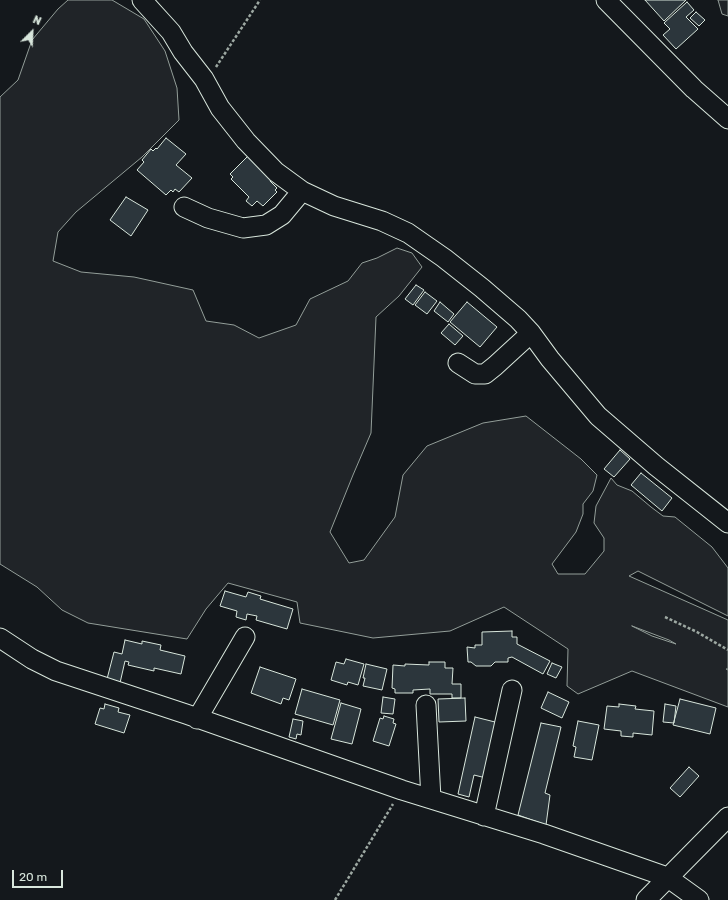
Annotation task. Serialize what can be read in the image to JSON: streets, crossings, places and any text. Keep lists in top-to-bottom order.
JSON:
{
  "scale_bar": "20 m",
  "north": "top right"
}
